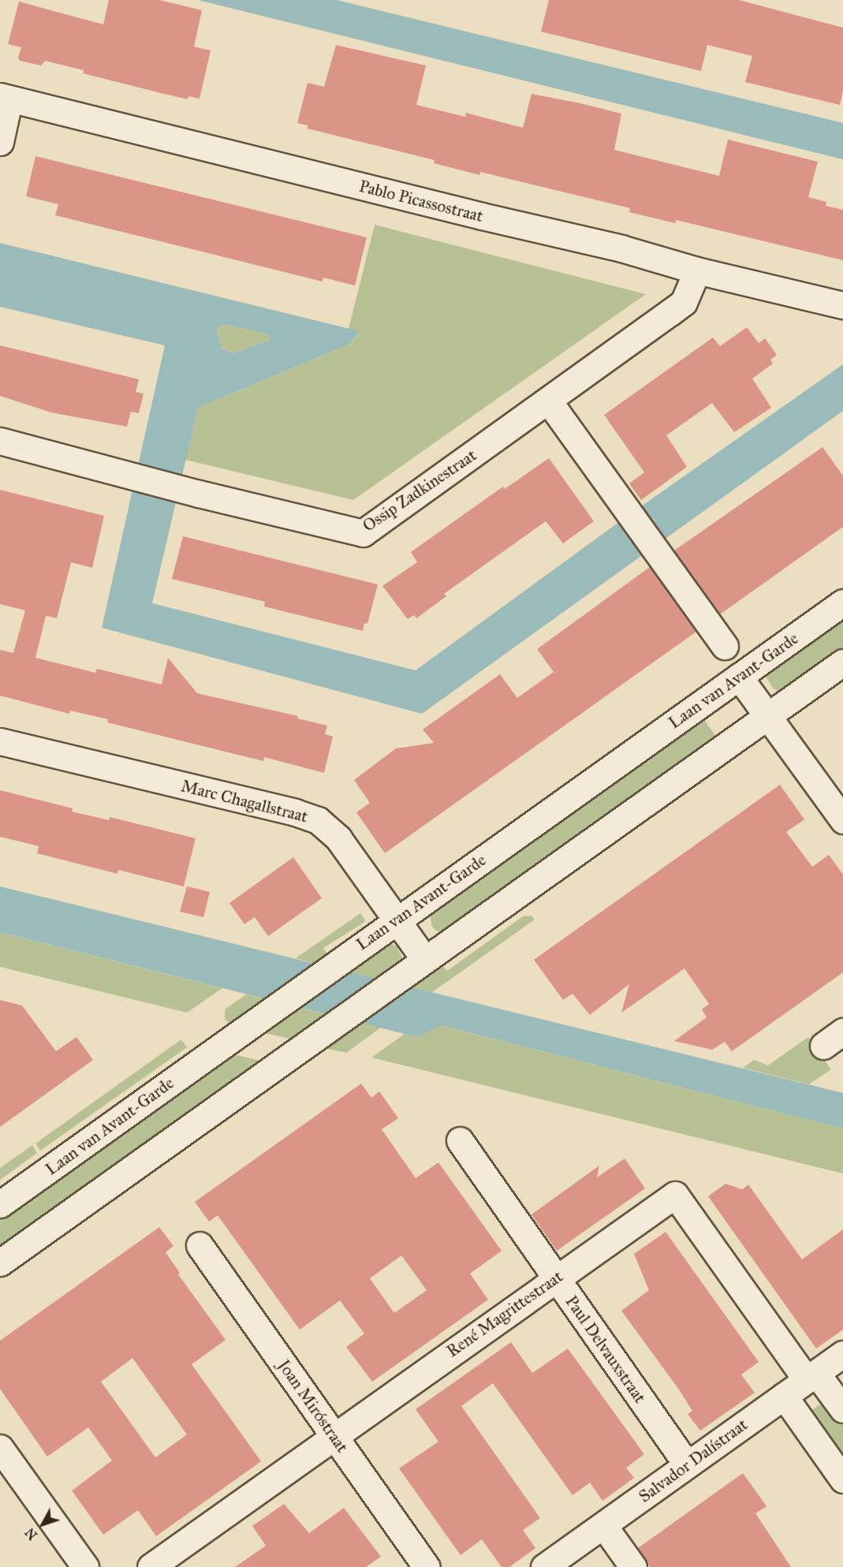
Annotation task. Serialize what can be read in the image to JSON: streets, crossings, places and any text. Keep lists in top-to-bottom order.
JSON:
{
  "streets": {
    "street": [
      "Pablo Picassostraat",
      "Ossip Zadkinestraat",
      "Laan van Avant-Garde",
      "Marc Chagallstraat",
      "René Magrittestraat",
      "Paul Delvauxstraat",
      "Joan Miróstraat",
      "Salvador Dalístraat"
    ]
  },
  "crossings": [
    ["Pablo Picassostraat", "Ossip Zadkinestraat"],
    ["Laan van Avant-Garde", "Marc Chagallstraat"],
    ["René Magrittestraat", "Paul Delvauxstraat"],
    ["René Magrittestraat", "Joan Miróstraat"],
    ["René Magrittestraat", "Salvador Dalístraat"],
    ["Paul Delvauxstraat", "Salvador Dalístraat"]
  ],
  "north": "bottom left"
}
